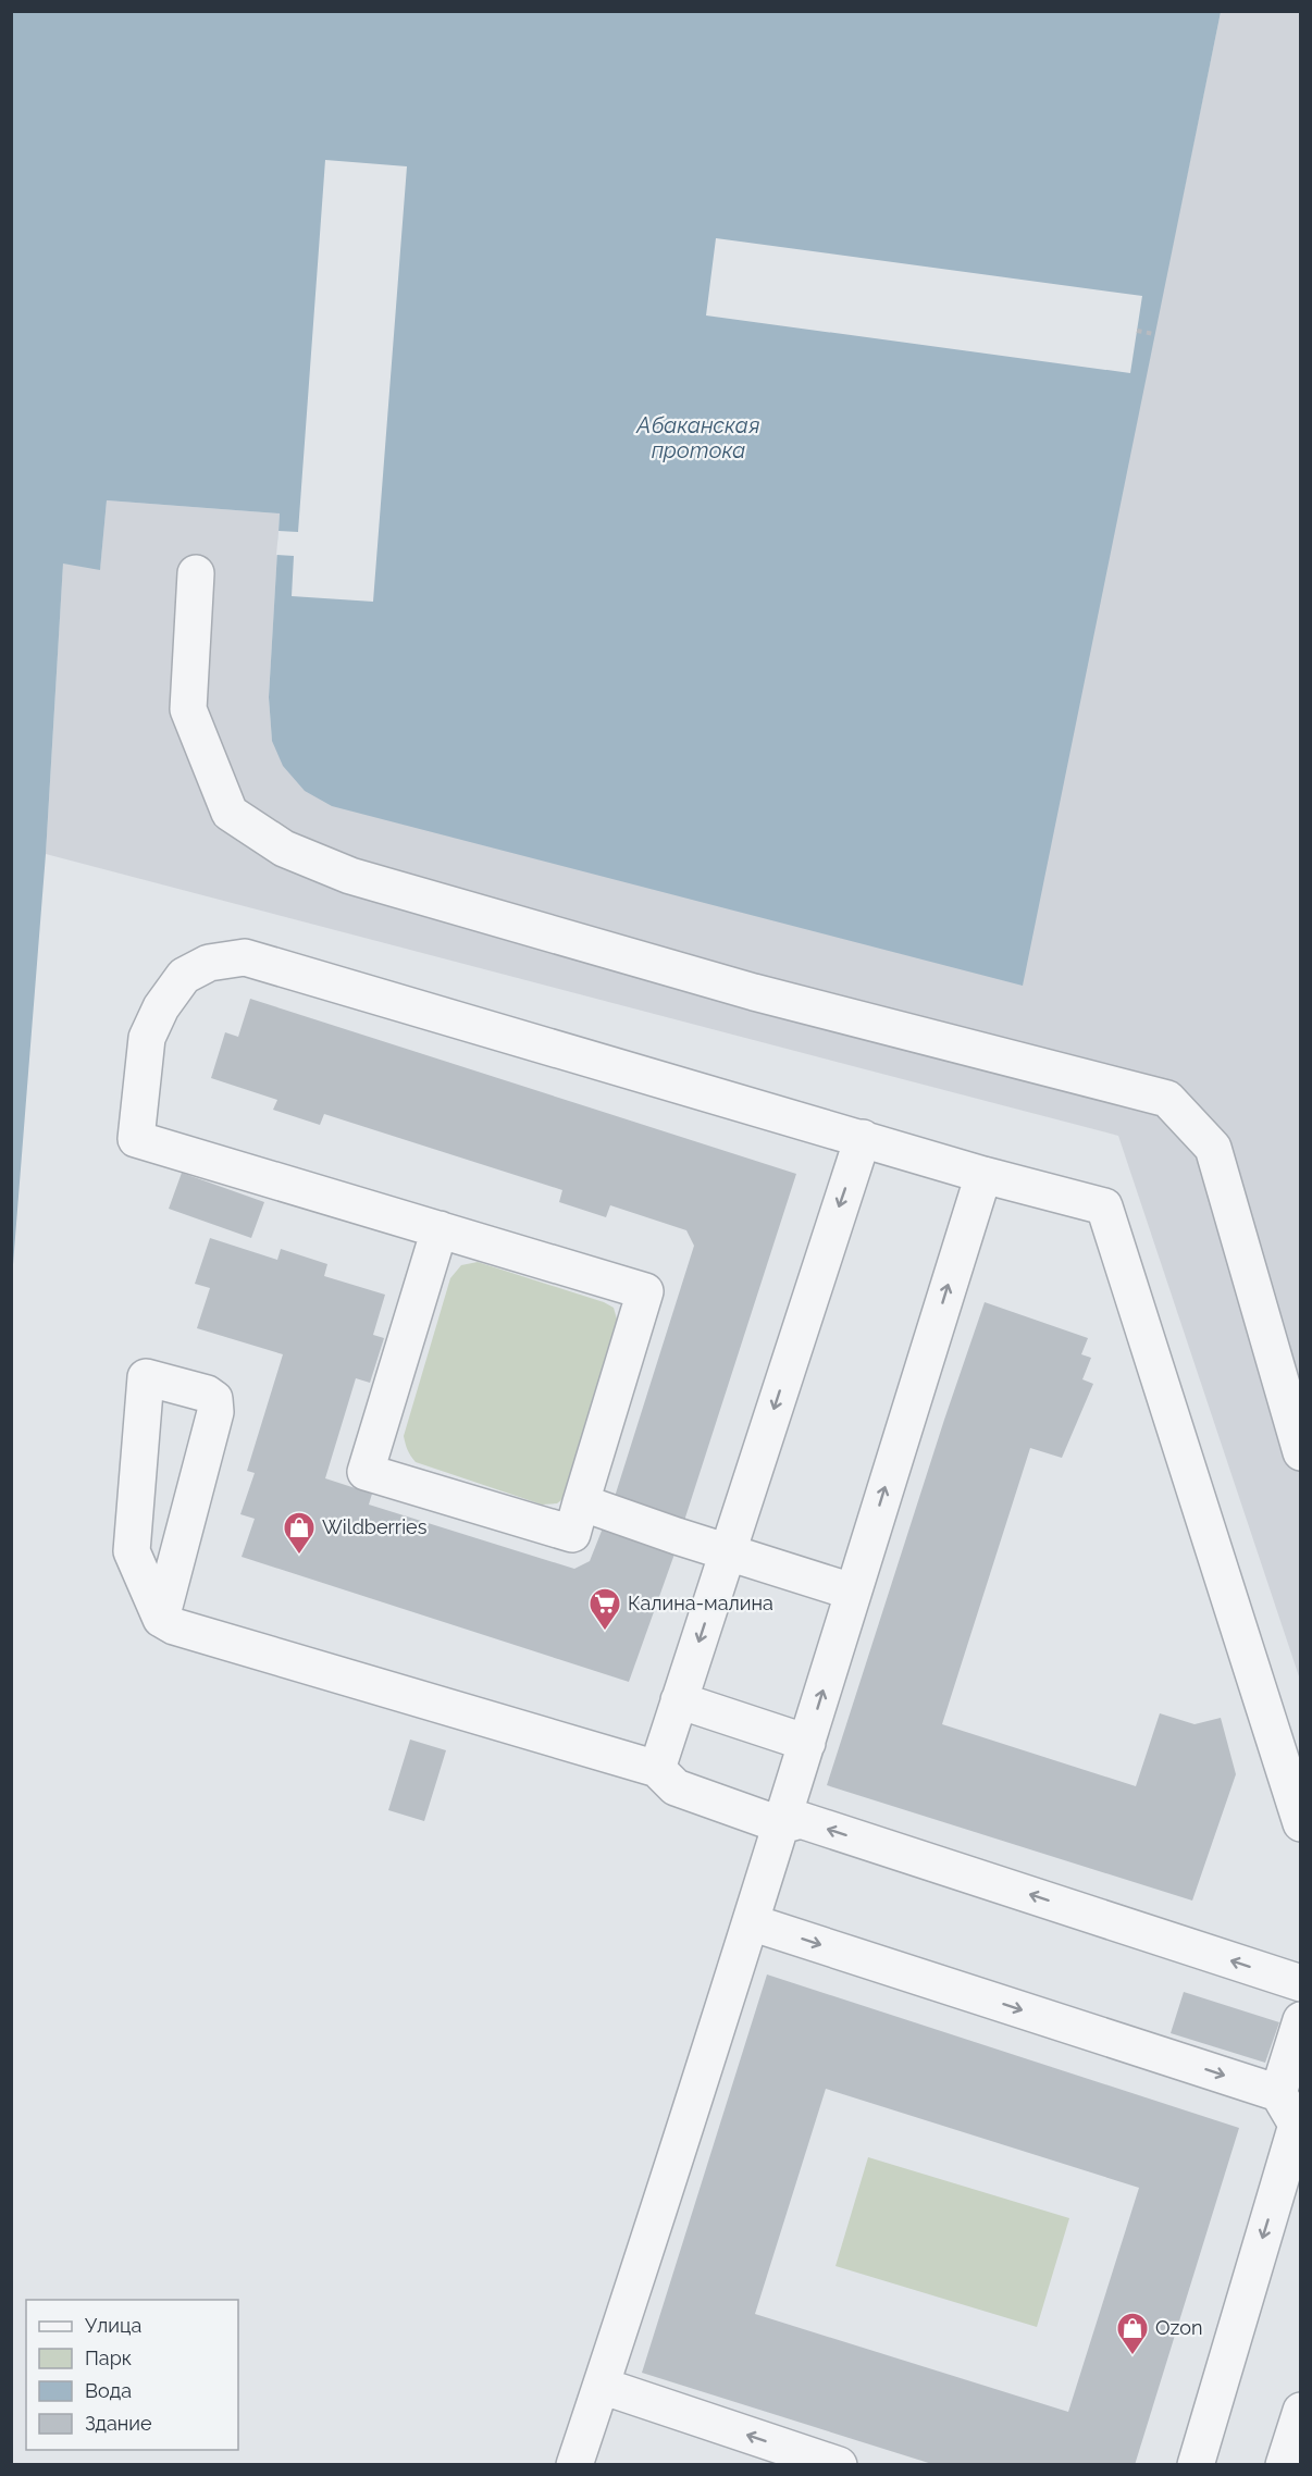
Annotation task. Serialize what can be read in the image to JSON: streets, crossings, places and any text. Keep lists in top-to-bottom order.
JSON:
{
  "water": ["Абаканская протока"],
  "places": {
    "shop": ["Wildberries", "Ozon"],
    "supermarket": ["Калина-малина"]
  },
  "legend": [
    "Улица",
    "Парк",
    "Вода",
    "Здание"
  ]
}
